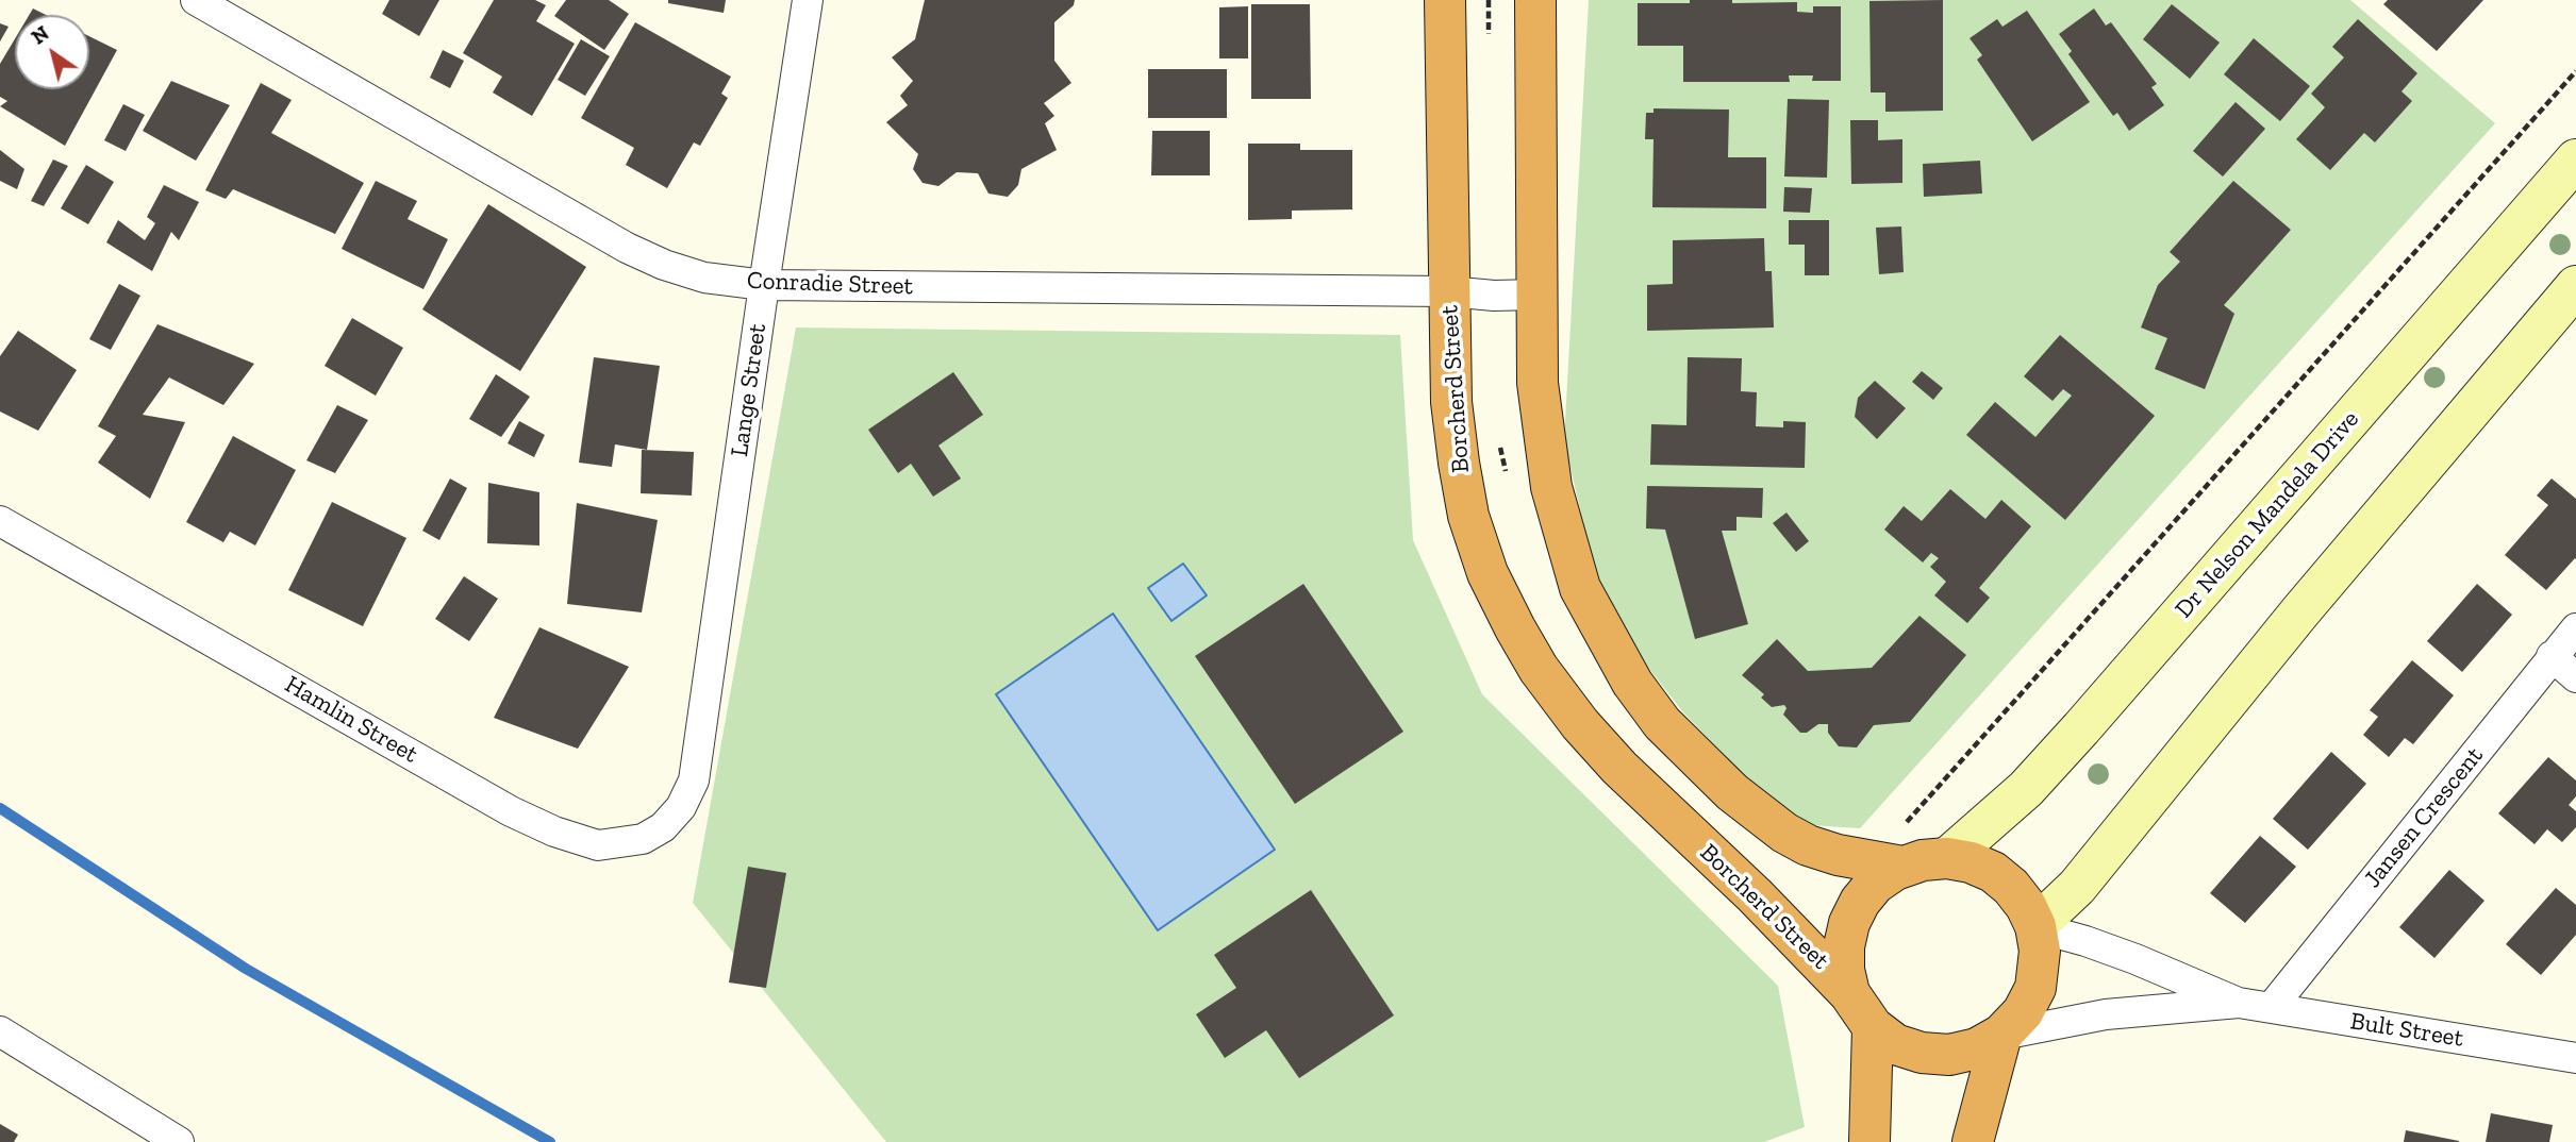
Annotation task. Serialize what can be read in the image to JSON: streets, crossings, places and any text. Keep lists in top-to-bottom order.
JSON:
{
  "streets": {
    "highway": ["Borcherd Street"],
    "street": [
      "Conradie Street",
      "Lange Street",
      "Dr Nelson Mandela Drive",
      "Hamlin Street",
      "Jansen Crescent",
      "Bult Street"
    ]
  },
  "crossings": [
    ["Conradie Street", "Borcherd Street"],
    ["Conradie Street", "Lange Street"],
    ["Borcherd Street", "Dr Nelson Mandela Drive"],
    ["Borcherd Street", "Bult Street"],
    ["Lange Street", "Hamlin Street"],
    ["Dr Nelson Mandela Drive", "Bult Street"],
    ["Jansen Crescent", "Bult Street"]
  ],
  "north": "top left"
}
